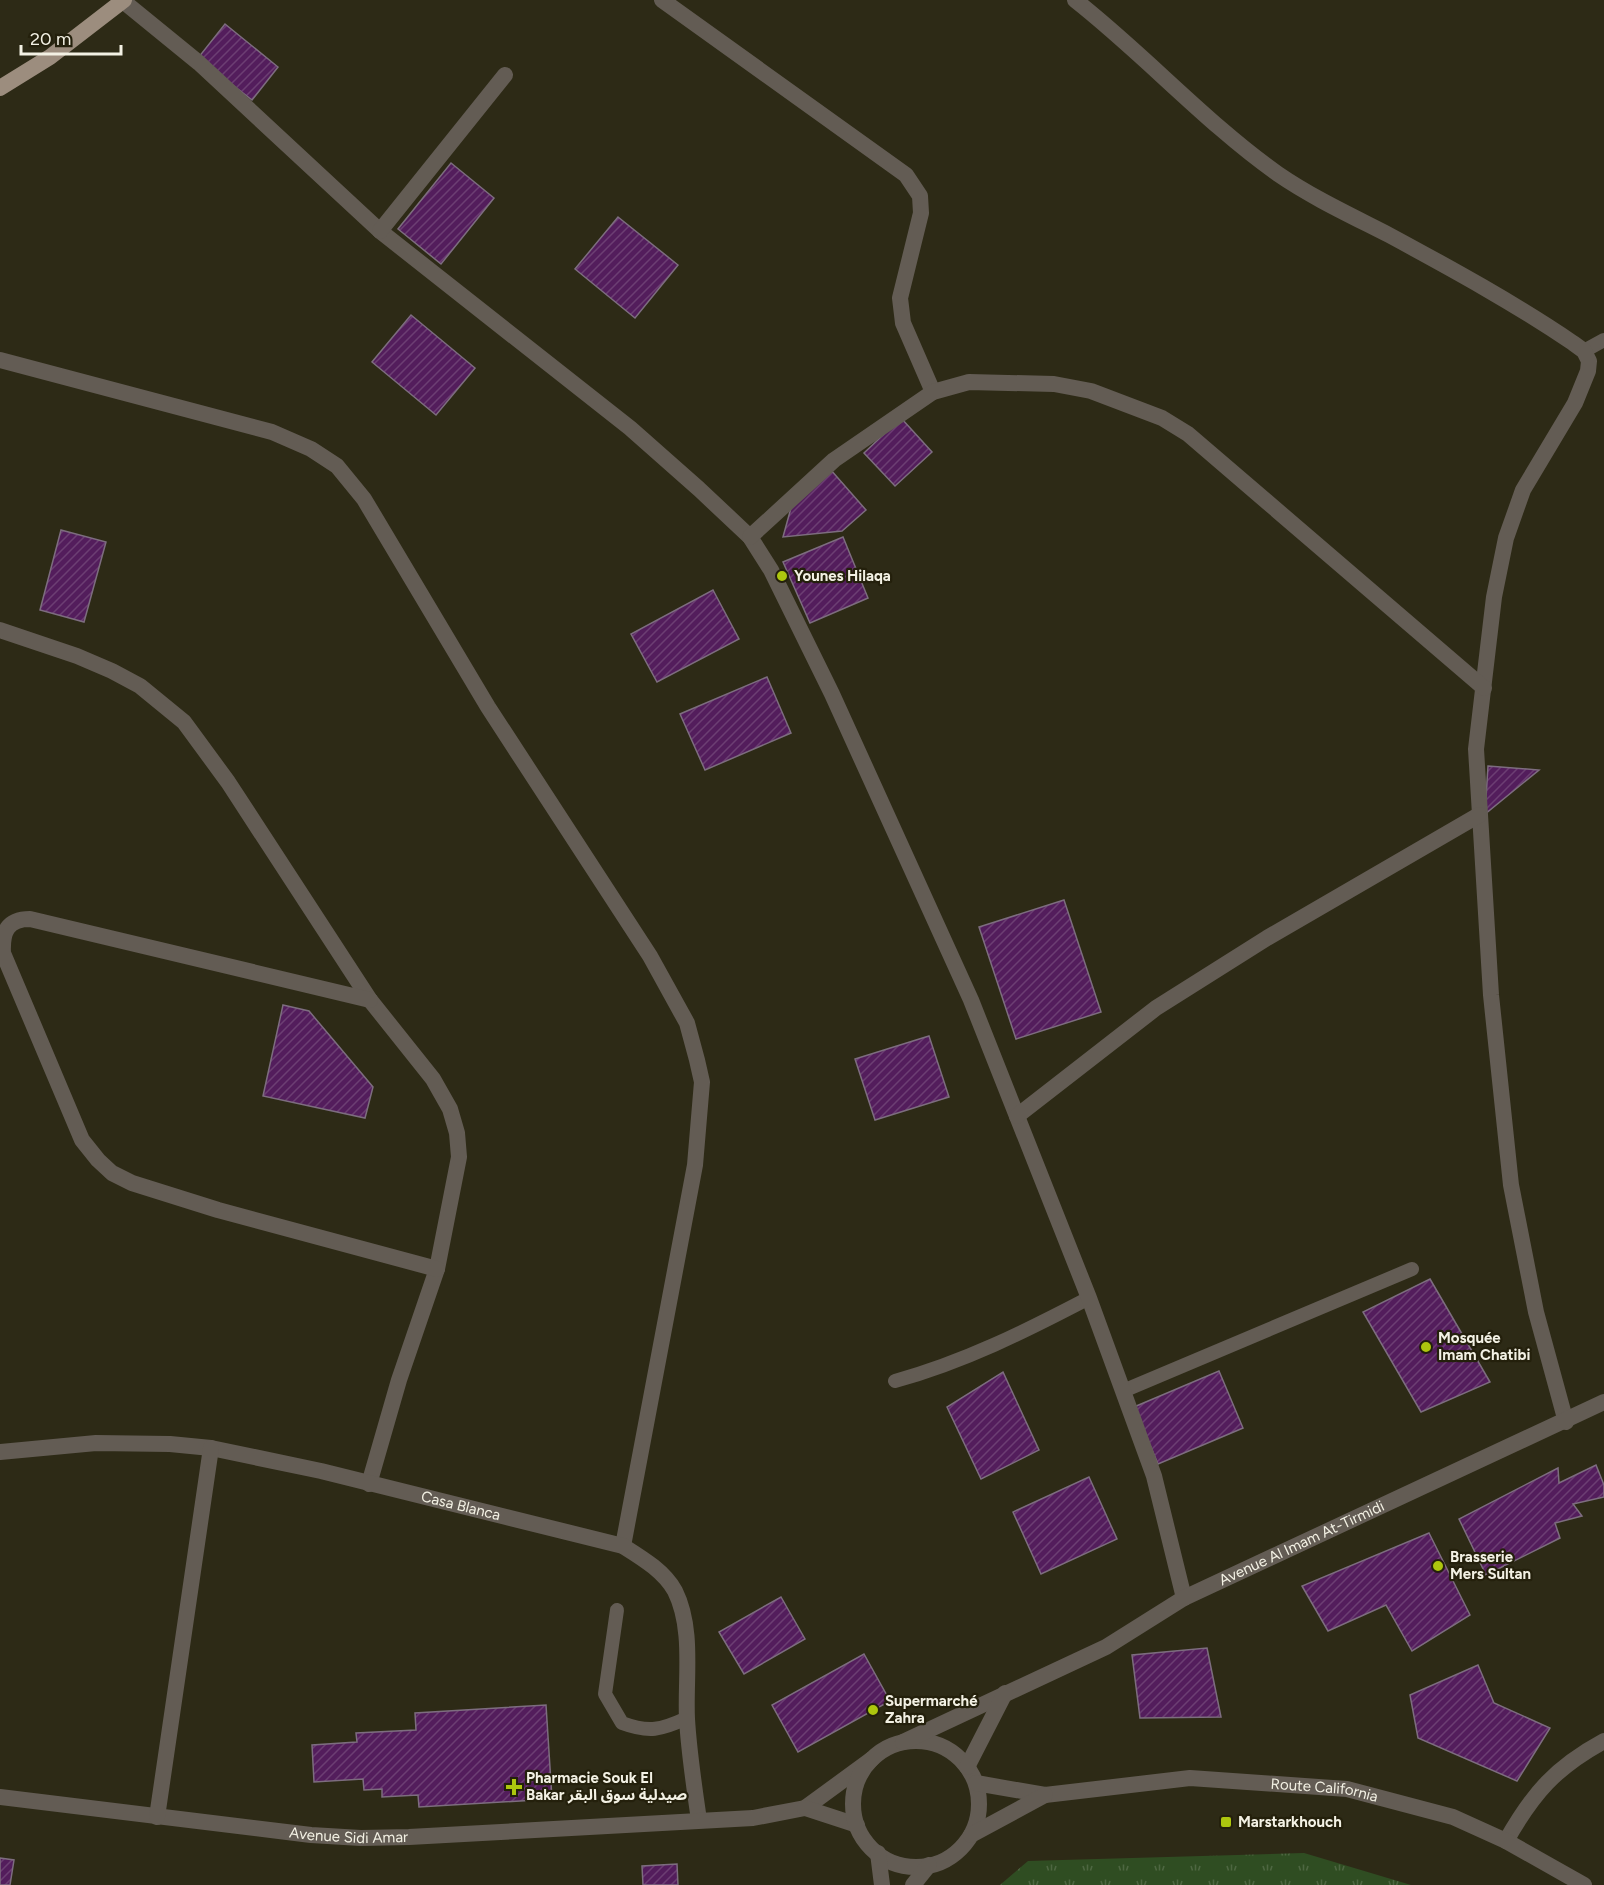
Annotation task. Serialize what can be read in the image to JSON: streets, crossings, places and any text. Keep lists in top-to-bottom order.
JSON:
{
  "streets": {
    "street": [
      "Casa Blanca",
      "Avenue Al Imam At-Tirmidi",
      "Route California",
      "Avenue Sidi Amar"
    ]
  },
  "crossings": [
    ["Casa Blanca", "Avenue Sidi Amar"],
    ["Avenue Al Imam At-Tirmidi", "Route California"]
  ],
  "places": {
    "other": [
      "Younes Hilaqa",
      "Mosquée Imam Chatibi",
      "Brasserie Mers Sultan",
      "Supermarché Zahra"
    ],
    "health": ["Pharmacie Souk El Bakar صيدلية سوق البقر"],
    "transit": ["Marstarkhouch"]
  },
  "scale_bar": "20 m"
}
